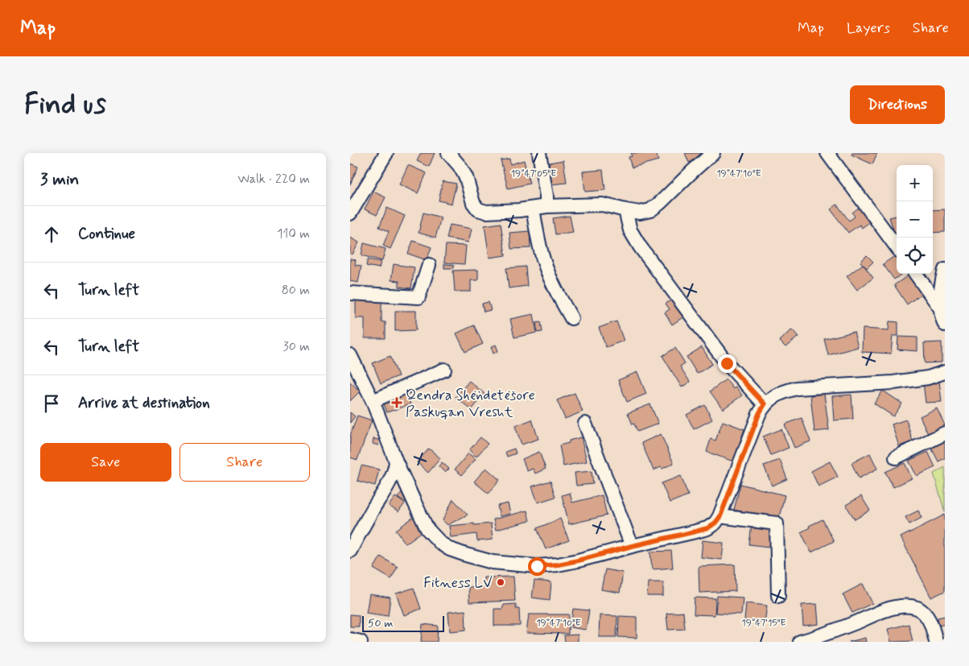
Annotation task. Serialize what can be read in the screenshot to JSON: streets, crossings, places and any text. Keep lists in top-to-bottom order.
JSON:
{
  "places": {
    "health": ["Qendra Shëndetësore Paskuqan Vresht"],
    "other": ["Fitness LV"]
  },
  "scale_bar": "50 m",
  "page": {
    "header": "Map",
    "nav": ["Map", "Layers", "Share"],
    "buttons": [
      "Directions",
      ["Save", "Share"]
    ],
    "title": "Find us",
    "heading": ["3 min", "Walk · 220 m"],
    "map_buttons": ["+", "−"],
    "list": [
      ["Continue", "110 m"],
      ["Turn left", "80 m"],
      ["Turn left", "30 m"],
      "Arrive at destination"
    ],
    "scale": "50 m"
  },
  "coordinates": ["19°47'10\"E", "19°47'05\"E", "19°47'15\"E"]
}
